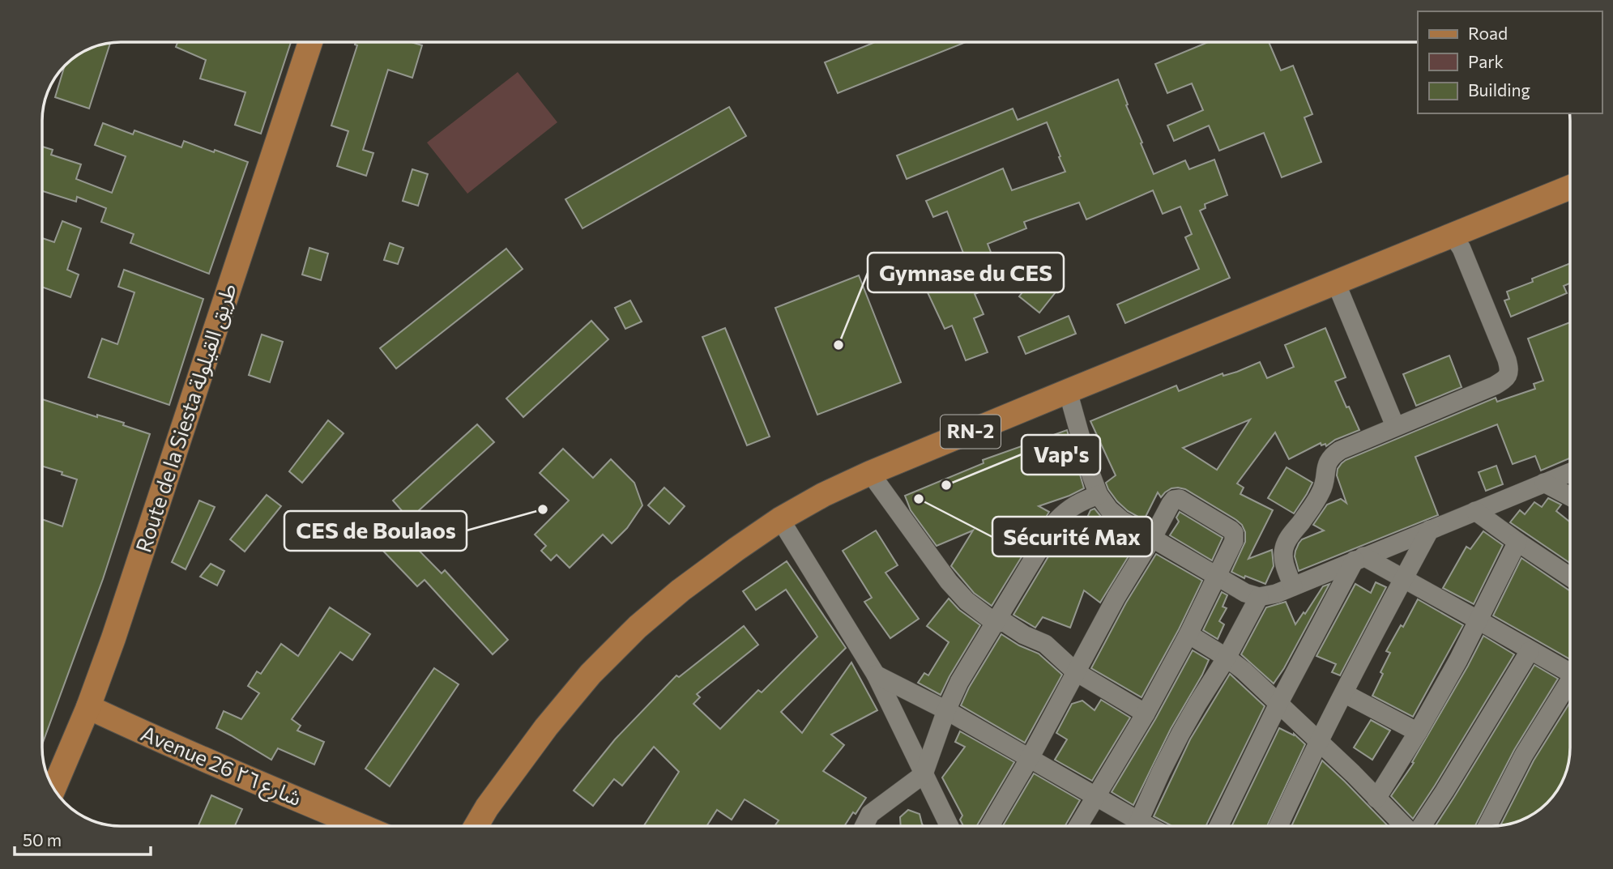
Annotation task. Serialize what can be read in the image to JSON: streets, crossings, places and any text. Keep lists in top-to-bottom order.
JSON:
{
  "streets": {
    "main road": ["Route de la Siesta طريق القيلولة", "RN-2", "Avenue 26 شارع ٢٦"]
  },
  "crossings": [
    ["Route de la Siesta طريق القيلولة", "Avenue 26 شارع ٢٦"]
  ],
  "places": [
    "Gymnase du CES",
    "Vap's",
    "Sécurité Max",
    "CES de Boulaos"
  ],
  "legend": ["Road", "Park", "Building"],
  "scale_bar": "50 m"
}
